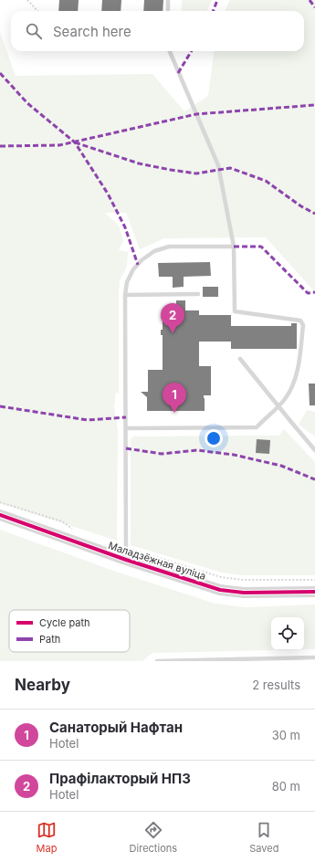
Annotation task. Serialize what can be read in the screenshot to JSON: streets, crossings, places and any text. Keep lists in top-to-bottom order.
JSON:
{
  "streets": {
    "street": ["Маладзёжная вуліца"]
  },
  "legend": ["Cycle path", "Path"],
  "page": {
    "search": "Search here",
    "pins": ["2", "1"],
    "heading": ["Nearby", "2 results"],
    "list": [
      {
        "mark": "1",
        "name": "Санаторый Нафтан",
        "note": "Hotel",
        "value": "30 m"
      },
      {
        "mark": "2",
        "name": "Прафілакторый НПЗ",
        "note": "Hotel",
        "value": "80 m"
      }
    ],
    "nav": ["Map", "Directions", "Saved"]
  }
}
